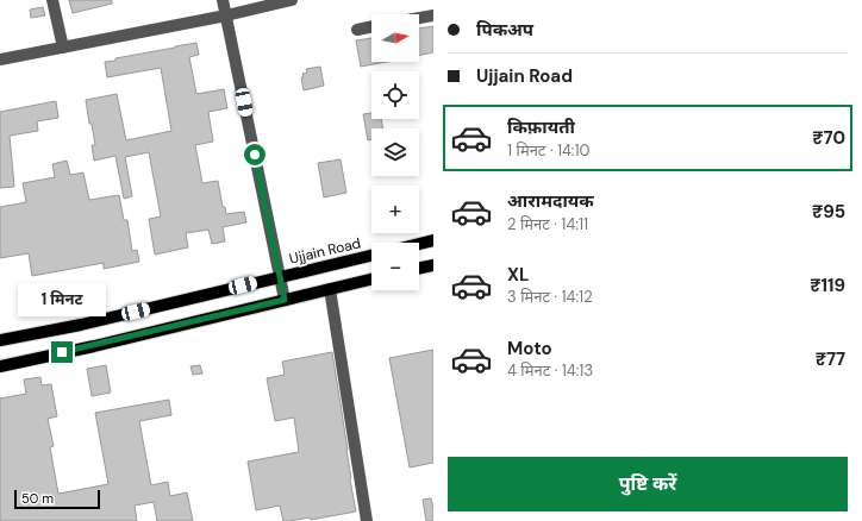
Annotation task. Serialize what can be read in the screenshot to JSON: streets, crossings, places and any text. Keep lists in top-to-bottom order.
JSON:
{
  "streets": {
    "main road": ["Ujjain Road"]
  },
  "scale_bar": "50 m",
  "north": "right",
  "page": {
    "banner": ["पिकअप", "Ujjain Road"],
    "map_buttons": ["+", "−"],
    "list": [
      {
        "name": "किफ़ायती",
        "note": "1 मिनट · 14:10",
        "value": "₹70"
      },
      {
        "name": "आरामदायक",
        "note": "2 मिनट · 14:11",
        "value": "₹95"
      },
      {
        "name": "XL",
        "note": "3 मिनट · 14:12",
        "value": "₹119"
      },
      {
        "name": "Moto",
        "note": "4 मिनट · 14:13",
        "value": "₹77"
      }
    ],
    "bubble": "1 मिनट",
    "buttons": "पुष्टि करें",
    "scale": "50 m"
  }
}
